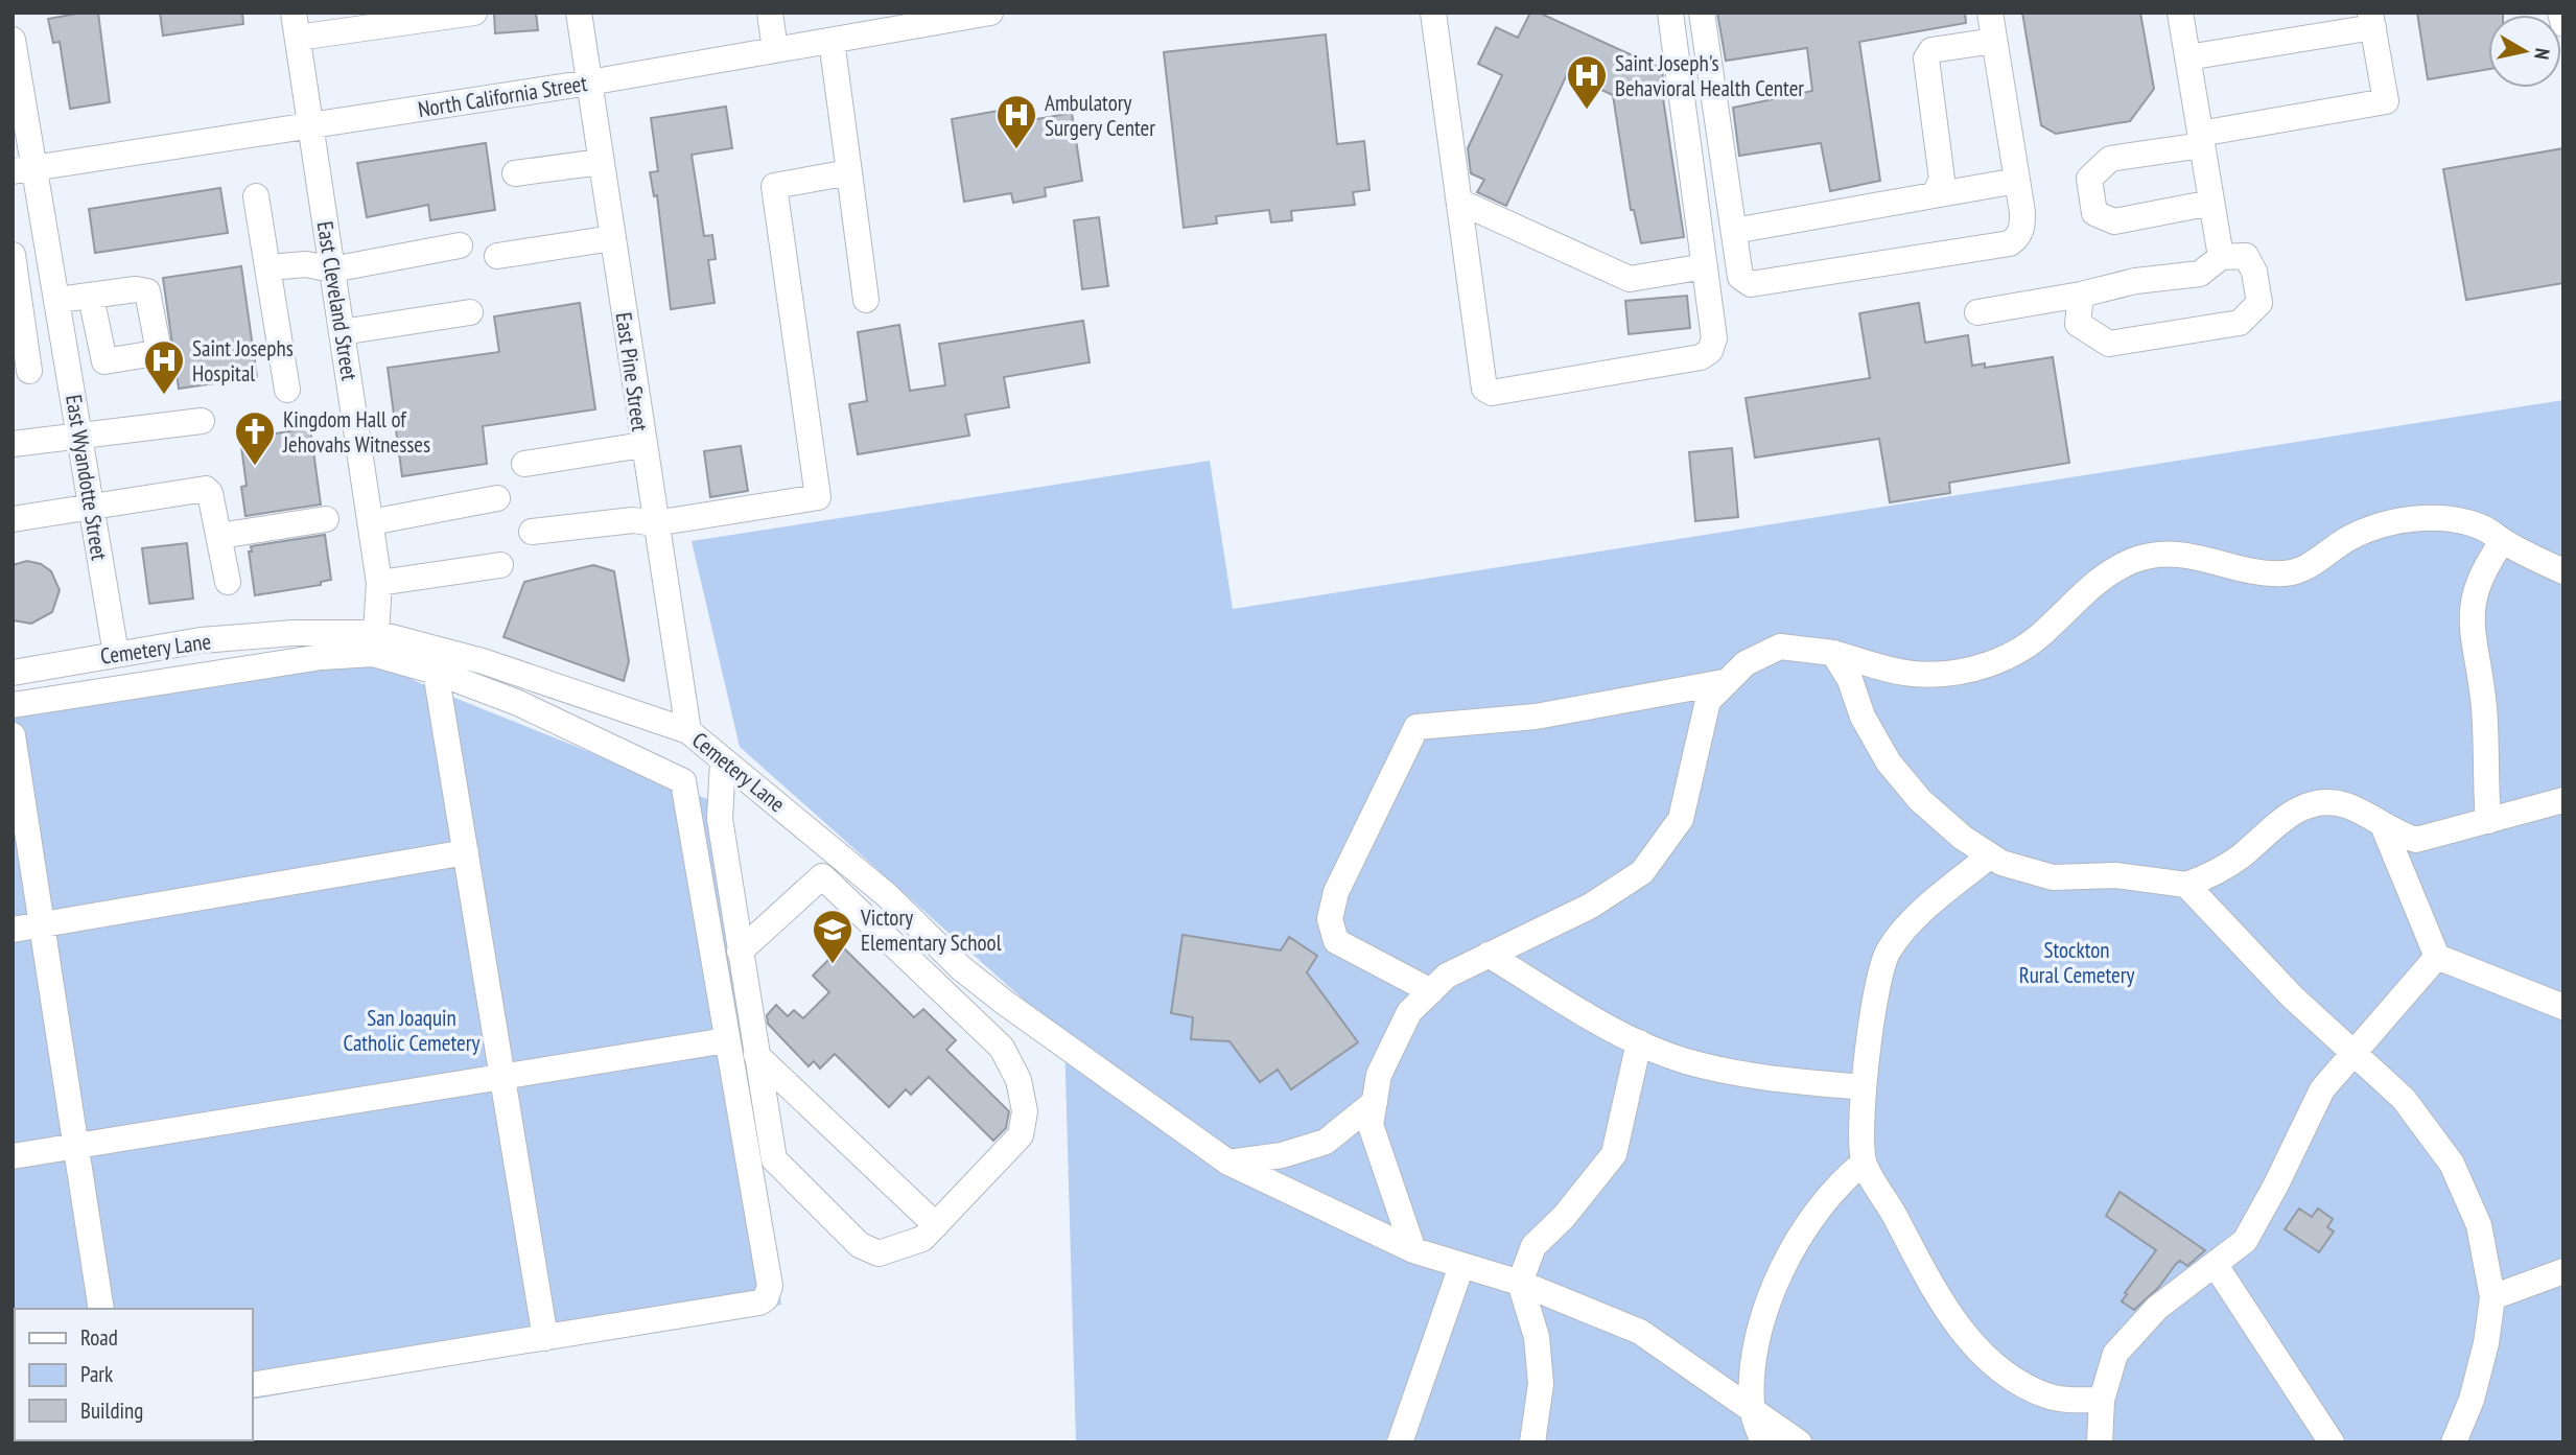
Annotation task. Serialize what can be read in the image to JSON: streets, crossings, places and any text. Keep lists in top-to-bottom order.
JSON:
{
  "streets": {
    "street": [
      "North California Street",
      "East Cleveland Street",
      "East Pine Street",
      "East Wyandotte Street",
      "Cemetery Lane"
    ]
  },
  "crossings": [
    ["North California Street", "East Cleveland Street"],
    ["North California Street", "East Pine Street"],
    ["North California Street", "East Wyandotte Street"],
    ["East Cleveland Street", "Cemetery Lane"],
    ["East Pine Street", "Cemetery Lane"],
    ["East Wyandotte Street", "Cemetery Lane"]
  ],
  "parks": ["Stockton Rural Cemetery", "San Joaquin Catholic Cemetery"],
  "places": {
    "hospital": ["Saint Joseph's Behavioral Health Center", "Ambulatory Surgery Center", "Saint Josephs Hospital"],
    "church": ["Kingdom Hall of Jehovahs Witnesses"],
    "school or university": ["Victory Elementary School"]
  },
  "legend": ["Road", "Park", "Building"],
  "north": "right"
}
